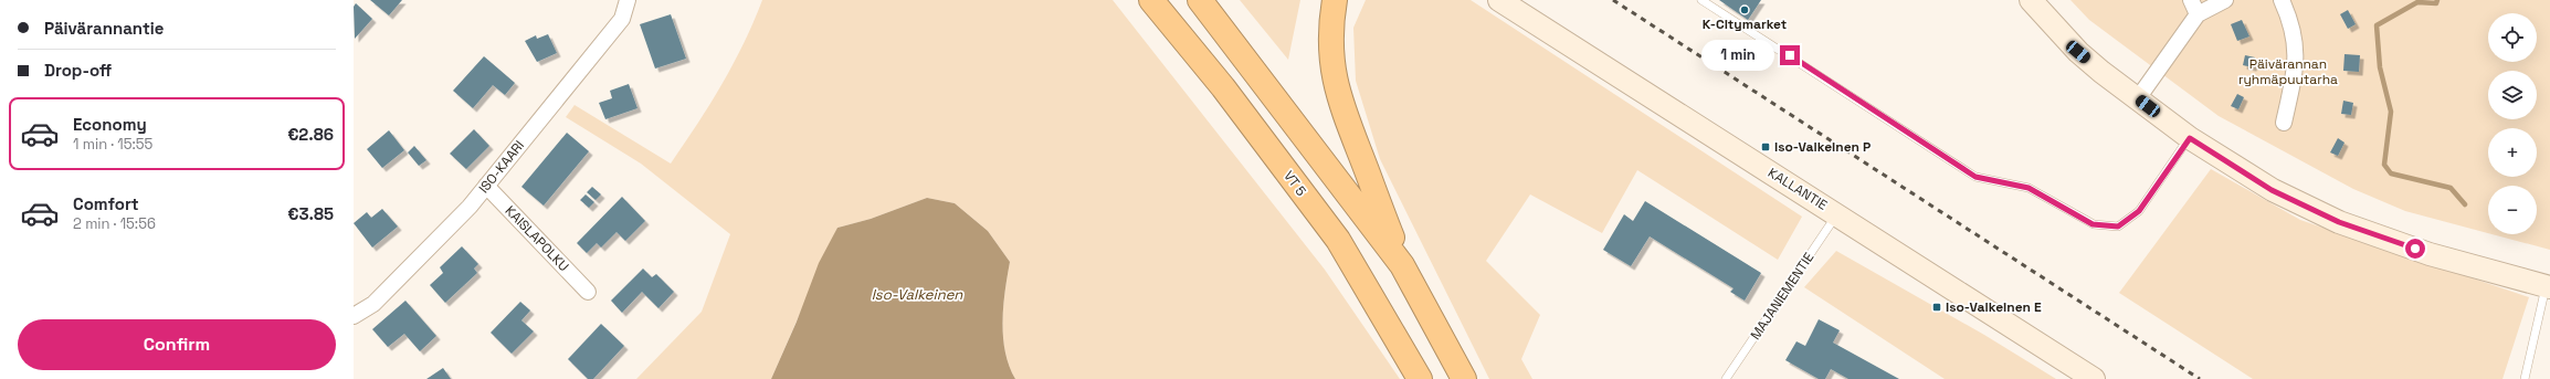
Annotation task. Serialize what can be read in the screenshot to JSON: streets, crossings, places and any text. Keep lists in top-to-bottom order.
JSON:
{
  "streets": {
    "highway": ["VT 5"],
    "main road": ["KALLANTIE"],
    "street": ["ISO-KAARI", "KAISLAPOLKU"],
    "lane": ["MAJANIEMENTIE"]
  },
  "crossings": [
    ["ISO-KAARI", "KAISLAPOLKU"],
    ["KALLANTIE", "MAJANIEMENTIE"]
  ],
  "water": ["Iso-Valkeinen"],
  "parks": ["Päivärannan ryhmäpuutarha"],
  "places": {
    "other": ["K-Citymarket"],
    "transit": ["Iso-Valkeinen P", "Iso-Valkeinen E"]
  },
  "page": {
    "banner": ["Päivärannantie", "Drop-off"],
    "map_buttons": ["+", "−"],
    "bubble": "1 min",
    "list": [
      {
        "name": "Economy",
        "note": "1 min · 15:55",
        "value": "€2.86"
      },
      {
        "name": "Comfort",
        "note": "2 min · 15:56",
        "value": "€3.85"
      }
    ],
    "buttons": "Confirm"
  }
}
